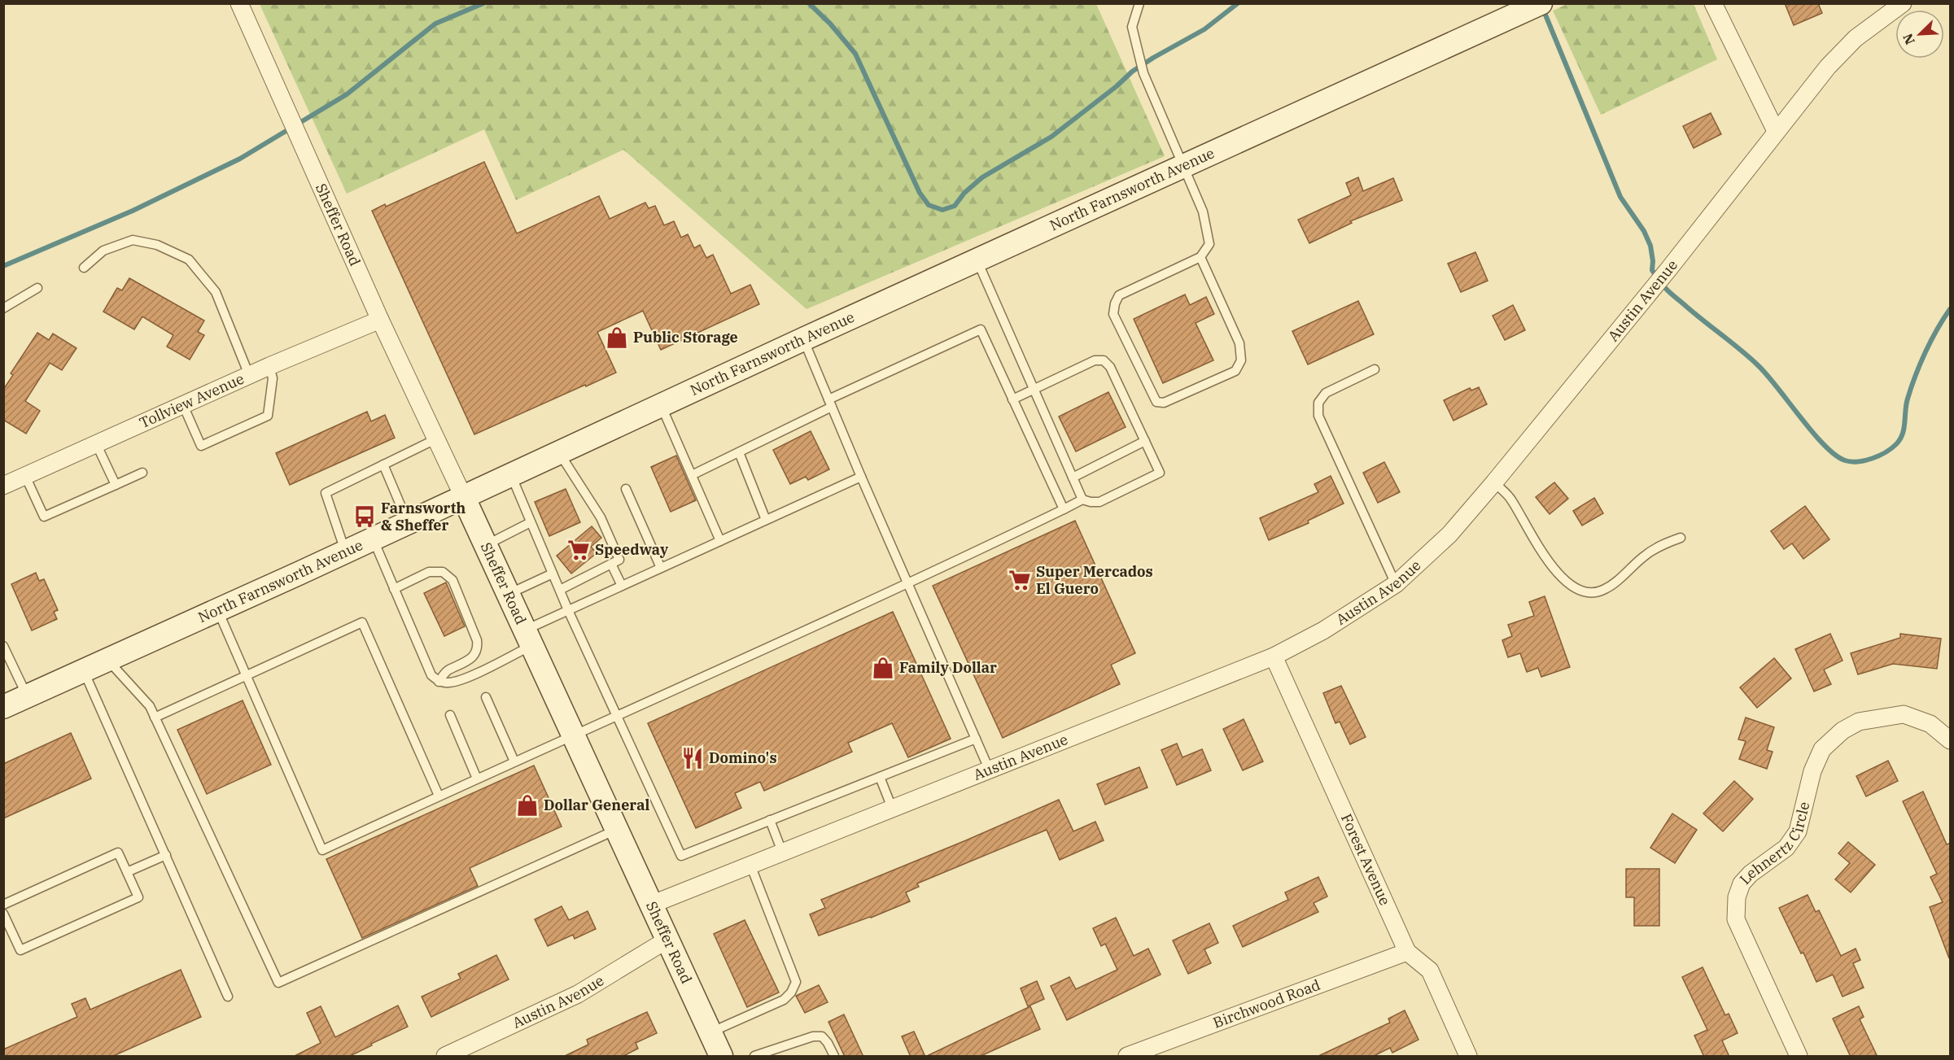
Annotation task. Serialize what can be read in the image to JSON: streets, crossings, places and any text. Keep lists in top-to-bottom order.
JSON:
{
  "streets": {
    "main road": ["North Farnsworth Avenue", "Sheffer Road"],
    "street": [
      "Austin Avenue",
      "Tollview Avenue",
      "Lehnertz Circle",
      "Forest Avenue",
      "Birchwood Road"
    ]
  },
  "crossings": [
    ["North Farnsworth Avenue", "Sheffer Road"],
    ["Sheffer Road", "Austin Avenue"],
    ["Sheffer Road", "Tollview Avenue"],
    ["Austin Avenue", "Forest Avenue"],
    ["Forest Avenue", "Birchwood Road"]
  ],
  "places": {
    "shop": ["Public Storage", "Family Dollar", "Dollar General"],
    "bus stop": ["Farnsworth & Sheffer"],
    "supermarket": ["Speedway", "Super Mercados El Guero"],
    "restaurant": ["Domino's"]
  },
  "north": "bottom left"
}
